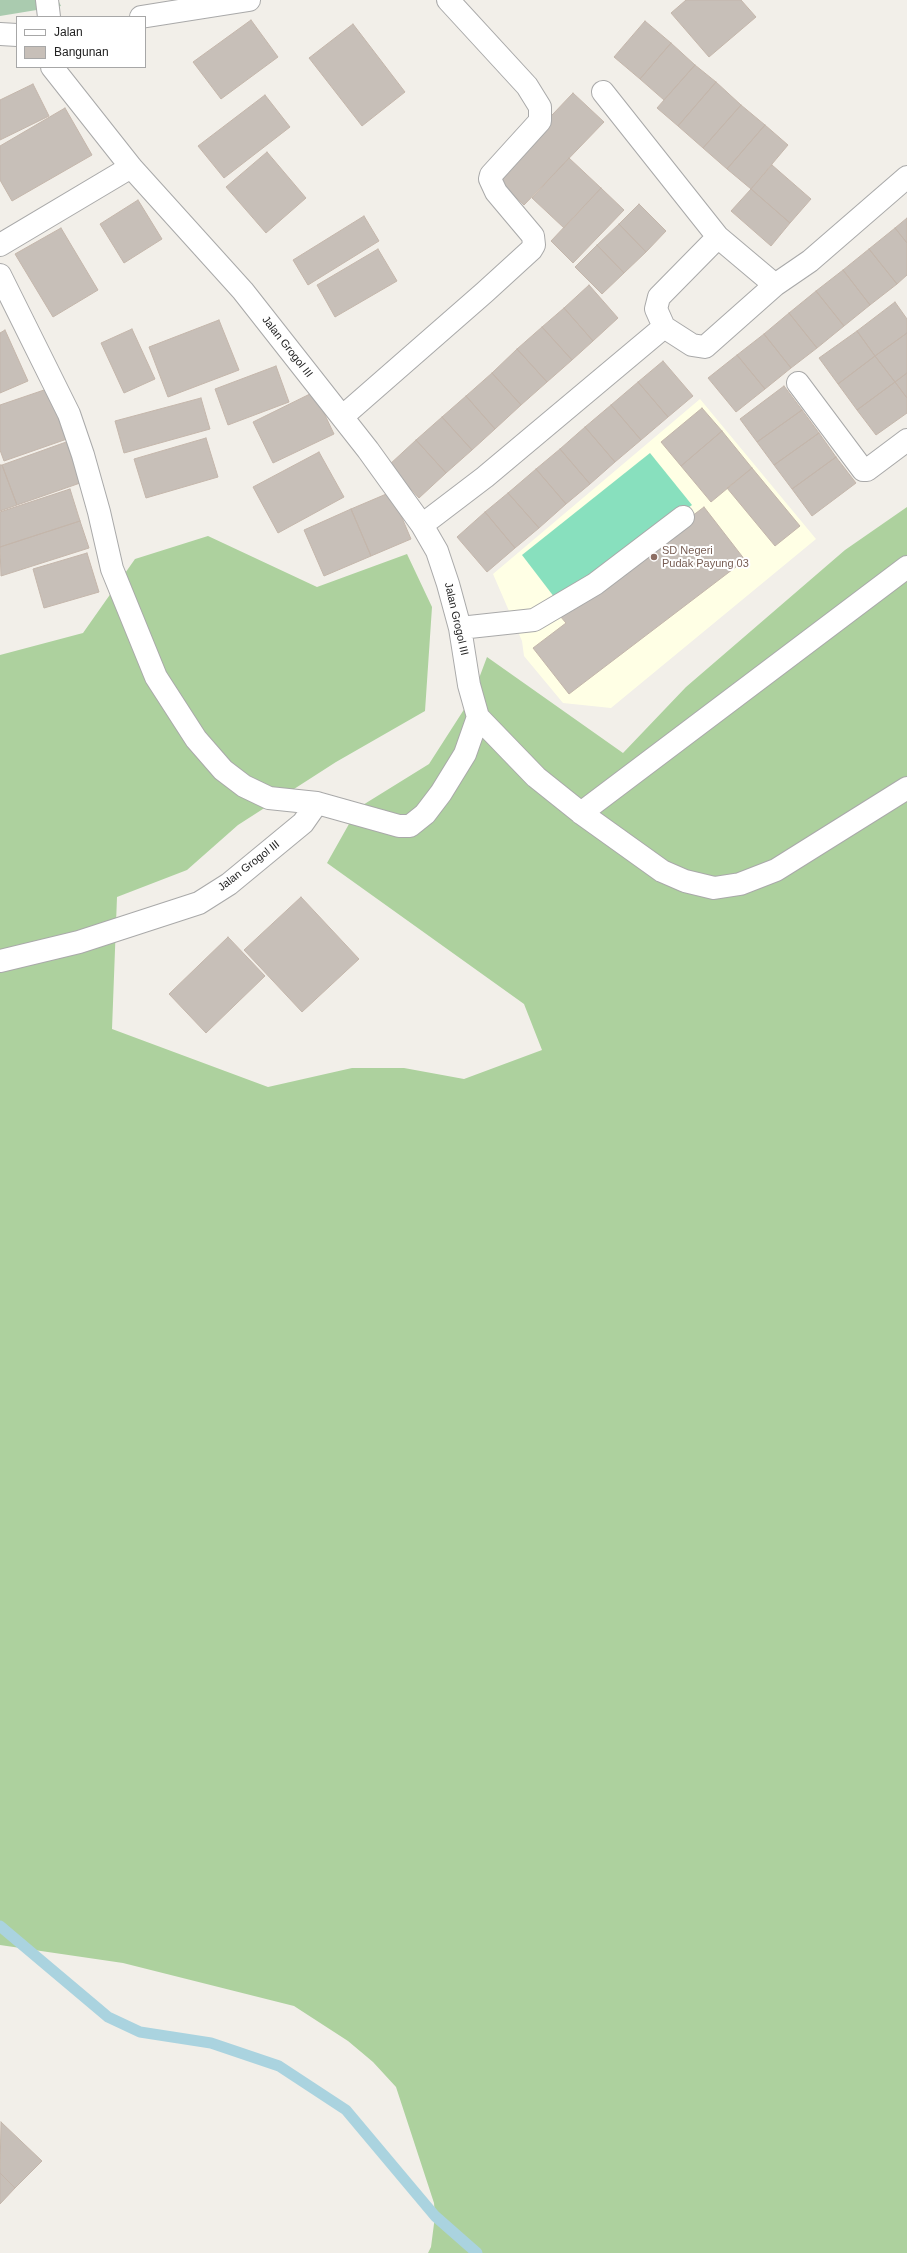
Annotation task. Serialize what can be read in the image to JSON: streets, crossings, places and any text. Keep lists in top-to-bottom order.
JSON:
{
  "streets": {
    "street": ["Jalan Grogol III"]
  },
  "places": ["SD Negeri Pudak Payung 03"],
  "legend": ["Jalan", "Bangunan"]
}
